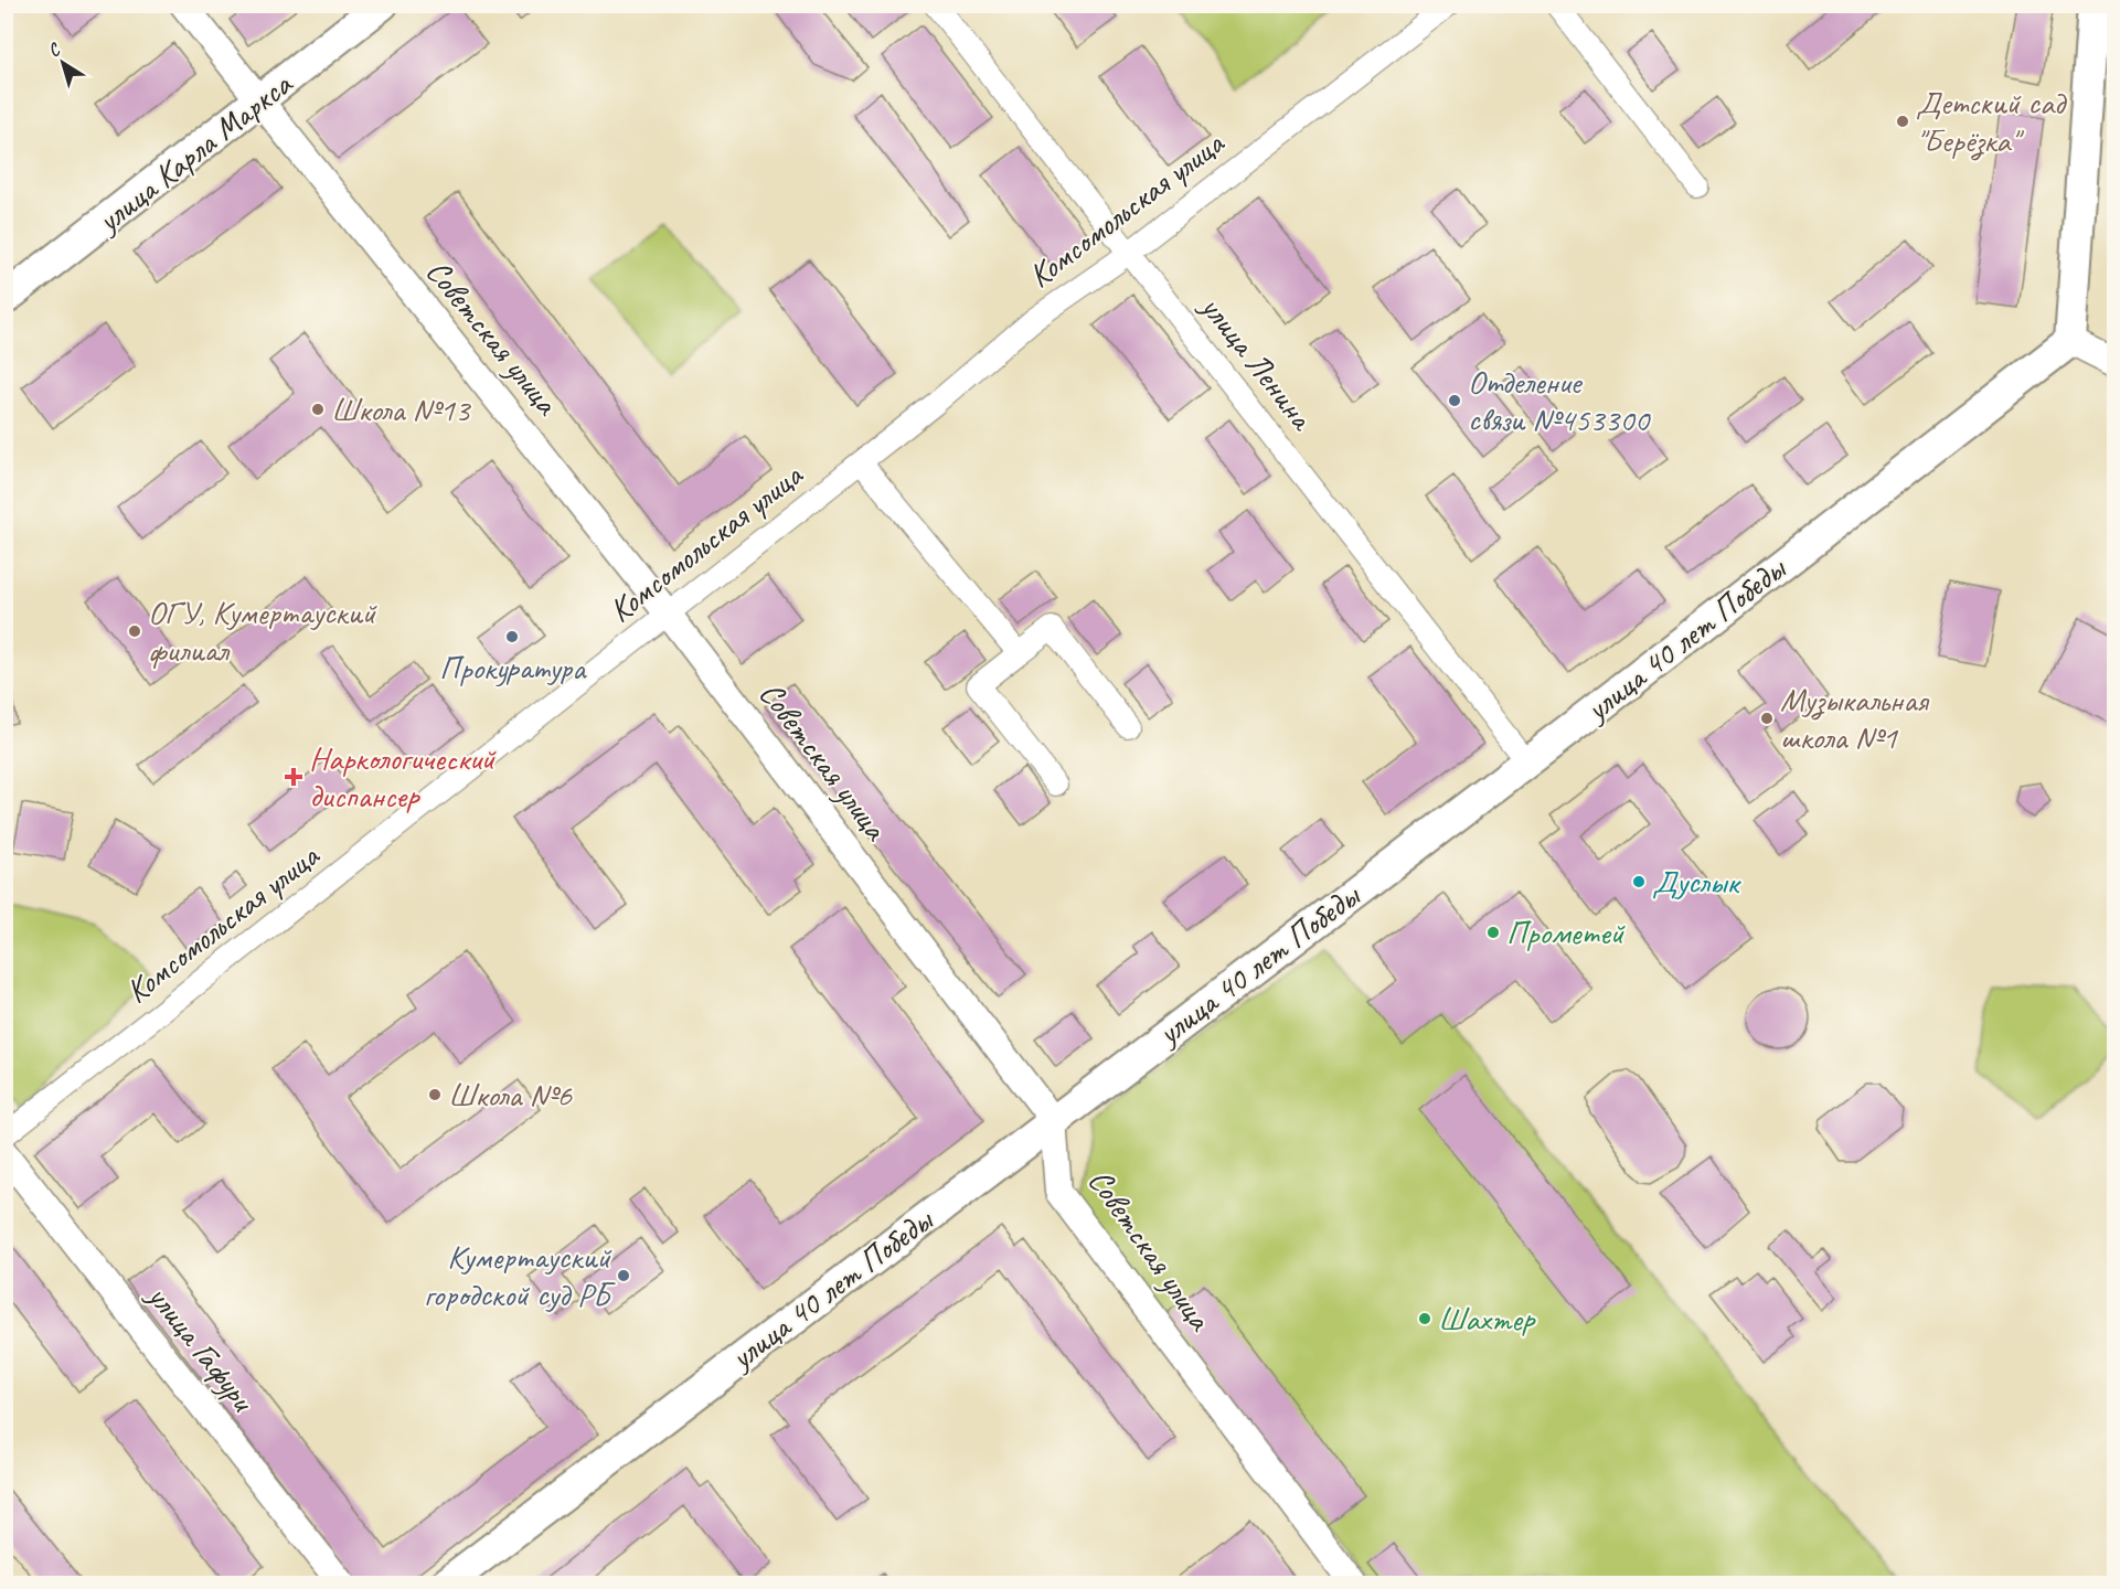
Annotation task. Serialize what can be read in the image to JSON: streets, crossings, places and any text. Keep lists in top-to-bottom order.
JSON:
{
  "streets": {
    "main road": ["улица Карла Маркса", "улица 40 лет Победы"],
    "street": [
      "Комсомольская улица",
      "Советская улица",
      "улица Ленина",
      "улица Гафури"
    ]
  },
  "crossings": [
    ["улица Карла Маркса", "Советская улица"],
    ["Комсомольская улица", "Советская улица"],
    ["Комсомольская улица", "улица Ленина"],
    ["Советская улица", "улица 40 лет Победы"],
    ["улица Ленина", "улица 40 лет Победы"]
  ],
  "places": {
    "other": [
      "Детский сад \"Берёзка\"",
      "Отделение связи №453300",
      "Школа №13",
      "ОГУ, Кумертауский филиал",
      "Прокуратура",
      "Музыкальная школа №1",
      "Дуслык",
      "Прометей",
      "Школа №6",
      "Кумертауский городской суд РБ",
      "Шахтер"
    ],
    "health": ["Наркологический диспансер"]
  },
  "north": "top left"
}
